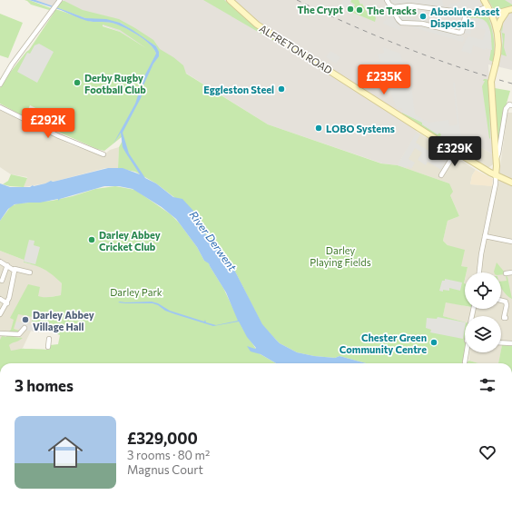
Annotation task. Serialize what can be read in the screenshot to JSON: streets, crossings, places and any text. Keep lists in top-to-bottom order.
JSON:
{
  "streets": {
    "street": ["ALFRETON ROAD"]
  },
  "water": ["River Derwent"],
  "parks": ["Darley Playing Fields", "Darley Park"],
  "places": [
    "The Crypt",
    "The Tracks",
    "Absolute Asset Disposals",
    "Derby Rugby Football Club",
    "Eggleston Steel",
    "LOBO Systems",
    "Darley Abbey Cricket Club",
    "Darley Abbey Village Hall",
    "Chester Green Community Centre"
  ],
  "page": {
    "price": ["£235K", "£292K", "£329K"],
    "heading": "3 homes",
    "list": [
      {
        "name": "£329,000",
        "note": "3 rooms · 80 m² · Magnus Court"
      }
    ]
  }
}
